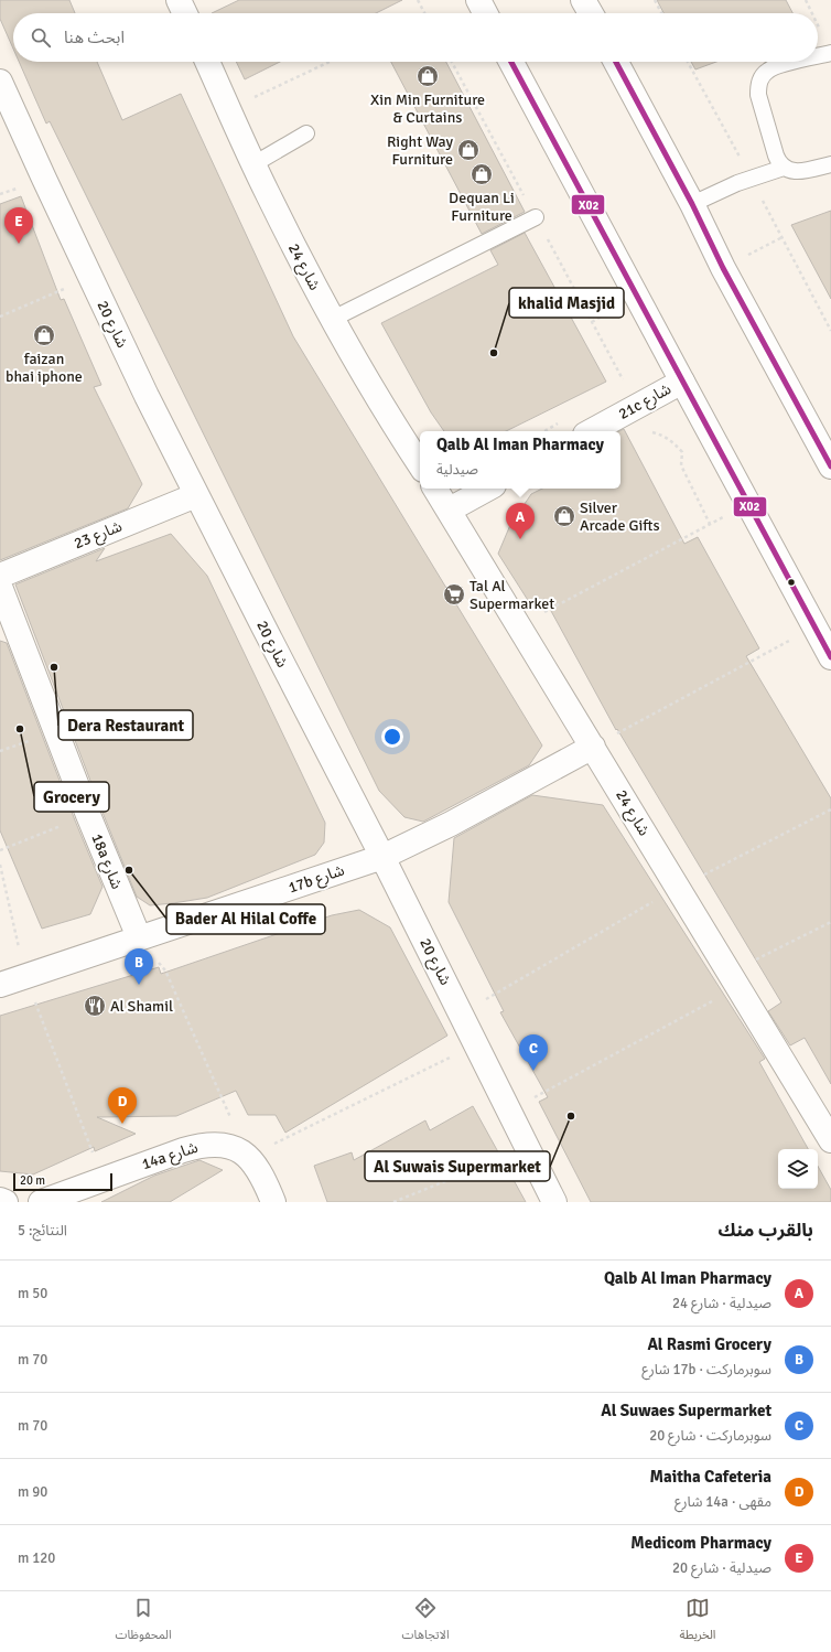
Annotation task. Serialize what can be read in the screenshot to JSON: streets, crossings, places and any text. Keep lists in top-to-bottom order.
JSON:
{
  "streets": {
    "street": [
      "شارع 24",
      "شارع 20",
      "21c شارع",
      "شارع 23",
      "18a شارع",
      "17b شارع",
      "14a شارع"
    ]
  },
  "crossings": [
    ["شارع 24", "17b شارع"],
    ["شارع 20", "شارع 23"],
    ["شارع 20", "17b شارع"],
    ["18a شارع", "17b شارع"]
  ],
  "places": {
    "shop": [
      "Xin Min Furniture & Curtains",
      "Right Way Furniture",
      "Dequan Li Furniture",
      "faizan bhai iphone",
      "Silver Arcade Gifts"
    ],
    "other": [
      "khalid Masjid",
      "Dera Restaurant",
      "Grocery",
      "Bader Al Hilal Coffe",
      "Al Suwais Supermarket"
    ],
    "supermarket": ["Tal Al Supermarket"],
    "restaurant": ["Al Shamil"]
  },
  "lines": ["transit line X02"],
  "scale_bar": "20 m",
  "page": {
    "search": "ابحث هنا",
    "pins": [
      "E",
      "A",
      "B",
      "C",
      "D"
    ],
    "popup": ["Qalb Al Iman Pharmacy", "صيدلية"],
    "scale": "20 m",
    "heading": ["بالقرب منك", "النتائج: 5"],
    "list": [
      {
        "mark": "A",
        "name": "Qalb Al Iman Pharmacy",
        "note": "صيدلية · شارع 24",
        "value": "50 m"
      },
      {
        "mark": "B",
        "name": "Al Rasmi Grocery",
        "note": "سوبرماركت · 17b شارع",
        "value": "70 m"
      },
      {
        "mark": "C",
        "name": "Al Suwaes Supermarket",
        "note": "سوبرماركت · شارع 20",
        "value": "70 m"
      },
      {
        "mark": "D",
        "name": "Maitha Cafeteria",
        "note": "مقهى · 14a شارع",
        "value": "90 m"
      },
      {
        "mark": "E",
        "name": "Medicom Pharmacy",
        "note": "صيدلية · شارع 20",
        "value": "120 m"
      }
    ],
    "nav": ["الخريطة", "الاتجاهات", "المحفوظات"]
  }
}
